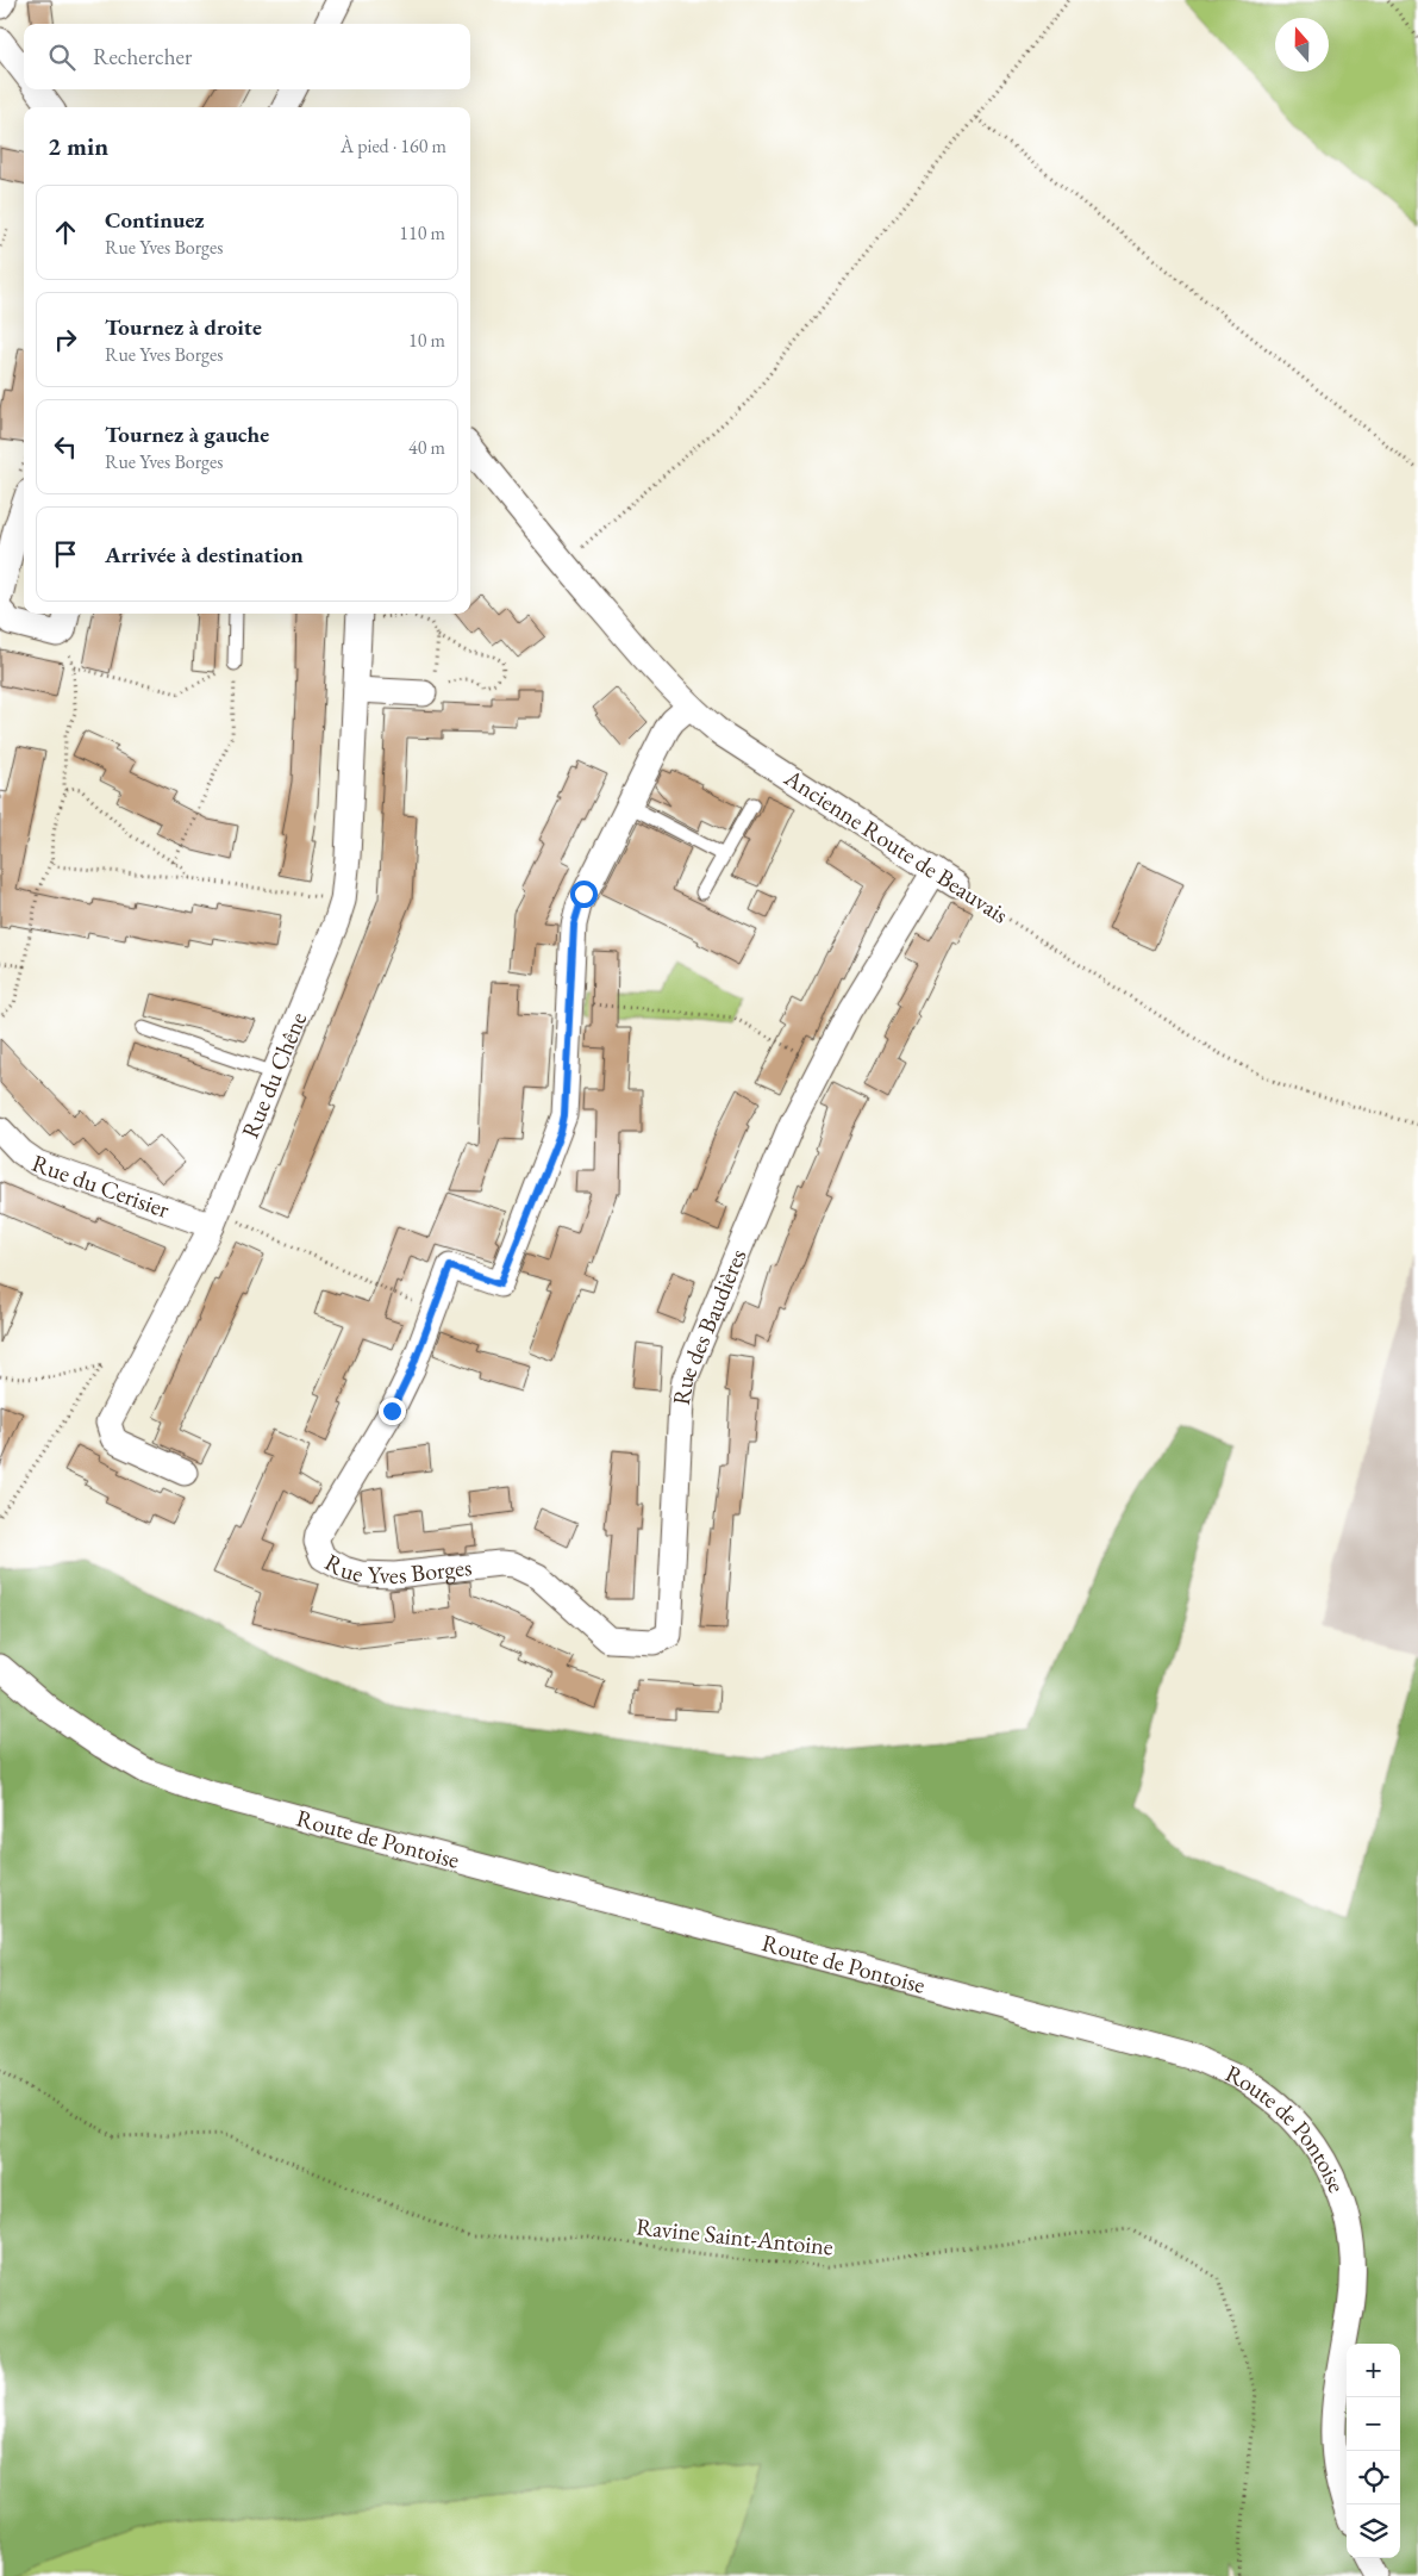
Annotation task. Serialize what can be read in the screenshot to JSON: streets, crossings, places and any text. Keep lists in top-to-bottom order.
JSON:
{
  "streets": {
    "street": [
      "Ancienne Route de Beauvais",
      "Rue du Chêne",
      "Rue du Cerisier",
      "Rue des Baudières",
      "Rue Yves Borges",
      "Route de Pontoise"
    ],
    "path": ["Ravine Saint-Antoine"]
  },
  "crossings": [
    ["Ancienne Route de Beauvais", "Rue des Baudières"],
    ["Ancienne Route de Beauvais", "Rue Yves Borges"],
    ["Rue du Chêne", "Rue du Cerisier"],
    ["Rue des Baudières", "Rue Yves Borges"]
  ],
  "north": "top",
  "page": {
    "search": "Rechercher",
    "heading": ["2 min", "À pied · 160 m"],
    "list": [
      ["Continuez", "Rue Yves Borges", "110 m"],
      ["Tournez à droite", "Rue Yves Borges", "10 m"],
      ["Tournez à gauche", "Rue Yves Borges", "40 m"],
      "Arrivée à destination"
    ],
    "map_buttons": ["+", "−"]
  }
}
